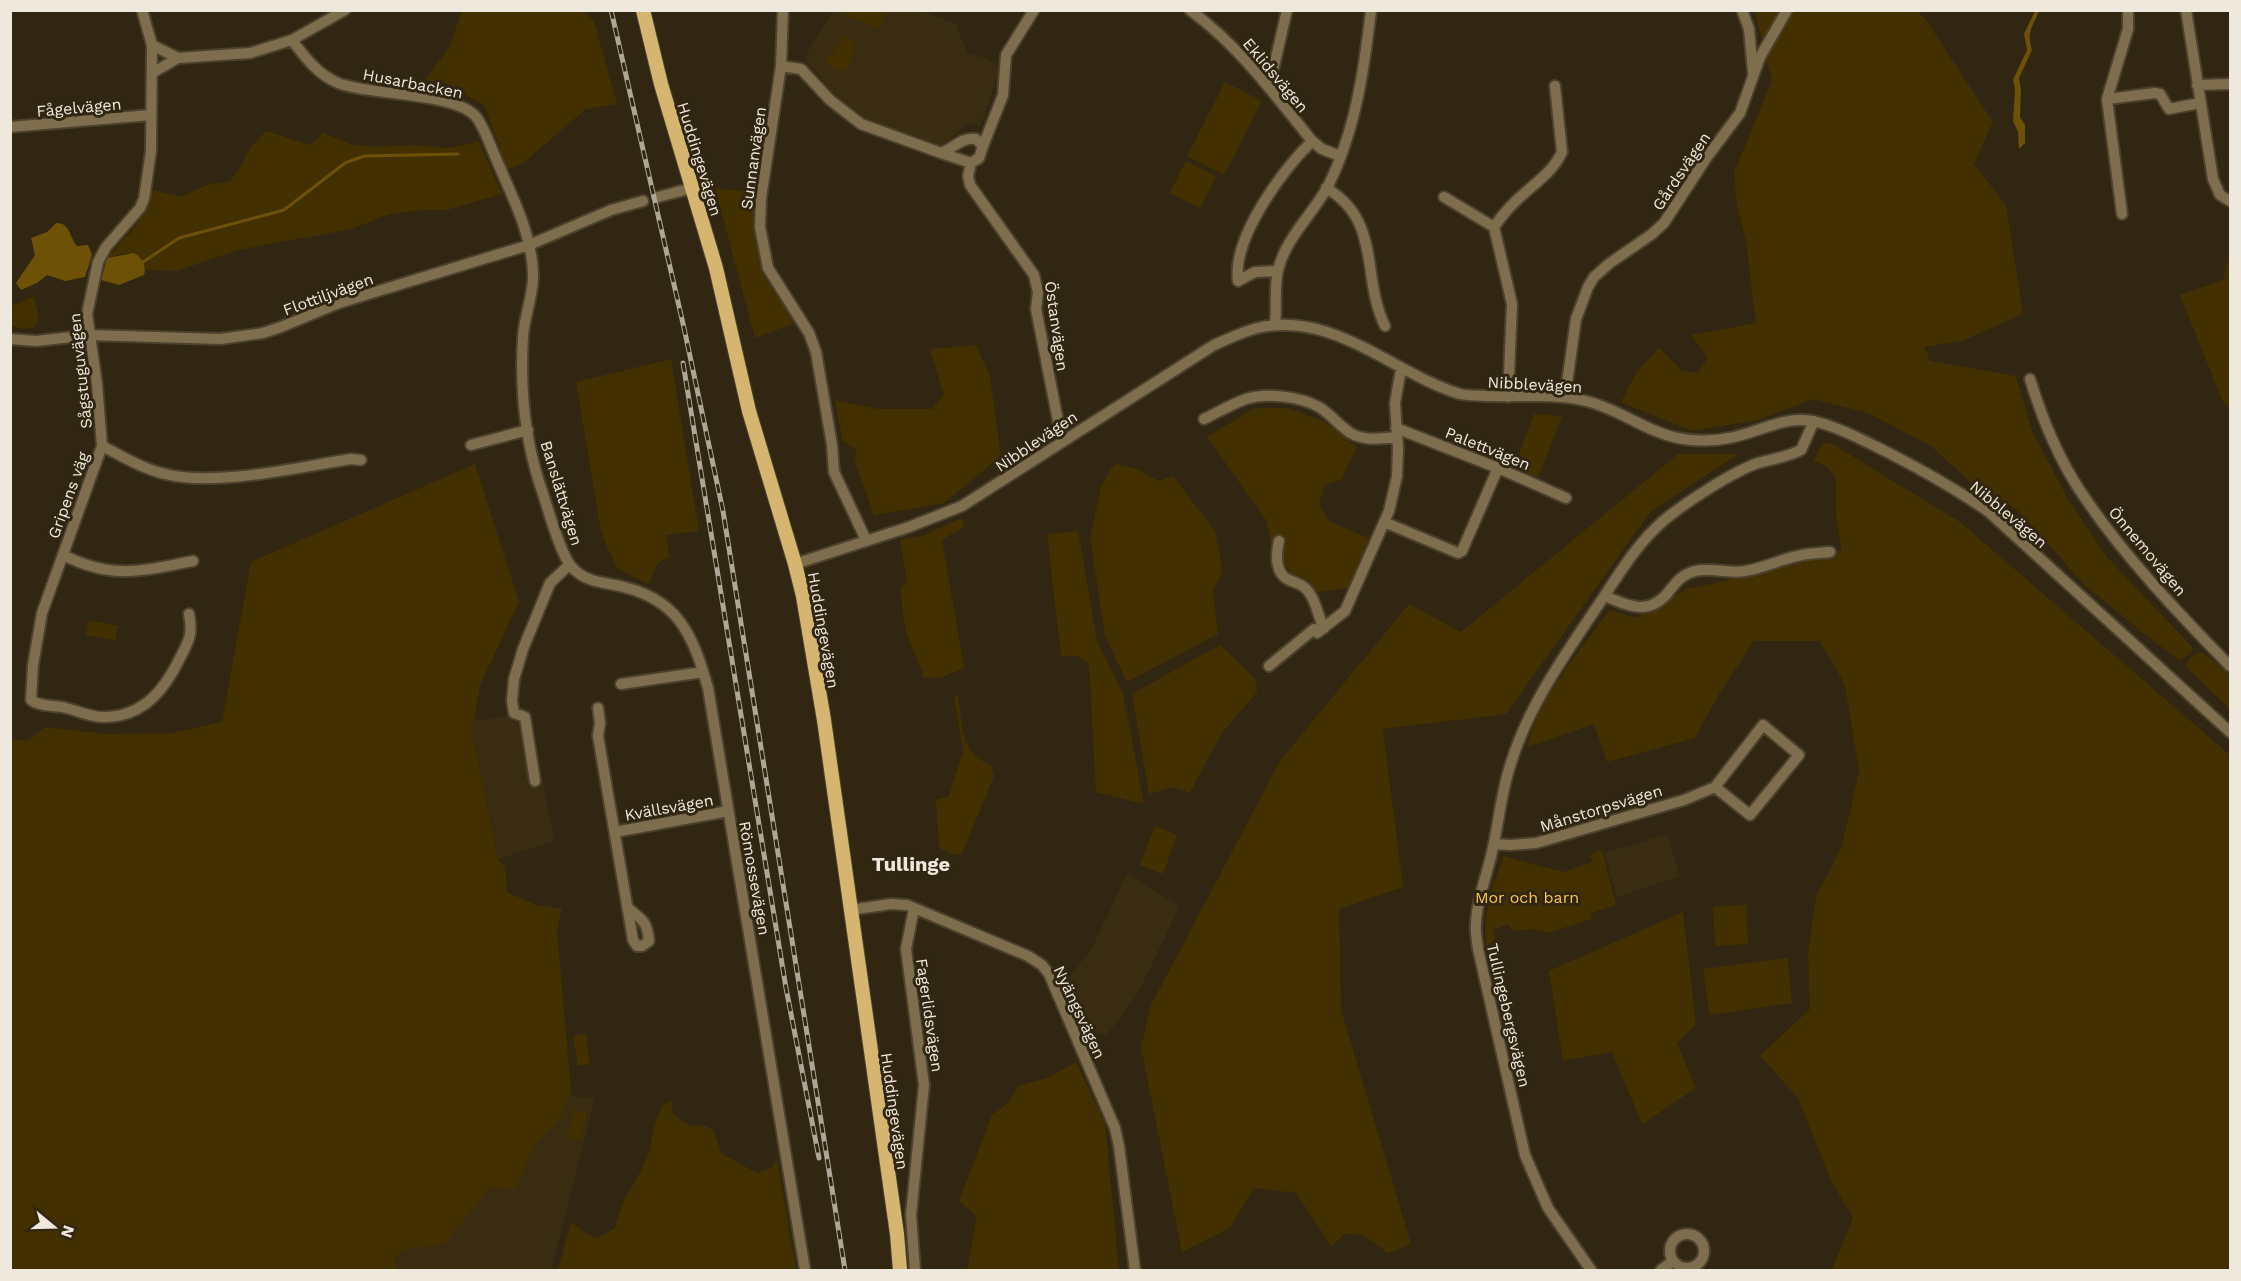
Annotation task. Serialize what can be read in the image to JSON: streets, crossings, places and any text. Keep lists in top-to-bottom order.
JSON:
{
  "streets": {
    "main road": ["Huddingevägen"],
    "street": [
      "Eklidsvägen",
      "Husarbacken",
      "Fågelvägen",
      "Sunnanvägen",
      "Gårdsvägen",
      "Flottiljvägen",
      "Östanvägen",
      "Sågstuguvägen",
      "Nibblevägen",
      "Palettvägen",
      "Banslättvägen",
      "Gripens väg",
      "Önnemovägen",
      "Kvällsvägen",
      "Månstorpsvägen",
      "Römossevägen",
      "Nyängsvägen",
      "Fagerlidsvägen",
      "Tullingebergsvägen"
    ]
  },
  "crossings": [
    ["Husarbacken", "Flottiljvägen"],
    ["Husarbacken", "Banslättvägen"],
    ["Fågelvägen", "Sågstuguvägen"],
    ["Sunnanvägen", "Nibblevägen"],
    ["Huddingevägen", "Nibblevägen"],
    ["Huddingevägen", "Nyängsvägen"],
    ["Gårdsvägen", "Nibblevägen"],
    ["Flottiljvägen", "Sågstuguvägen"],
    ["Flottiljvägen", "Banslättvägen"],
    ["Östanvägen", "Nibblevägen"],
    ["Sågstuguvägen", "Gripens väg"],
    ["Nibblevägen", "Tullingebergsvägen"],
    ["Banslättvägen", "Römossevägen"],
    ["Kvällsvägen", "Römossevägen"],
    ["Månstorpsvägen", "Tullingebergsvägen"],
    ["Nyängsvägen", "Fagerlidsvägen"]
  ],
  "districts": ["Tullinge"],
  "parks": ["Mor och barn"],
  "north": "right"
}
